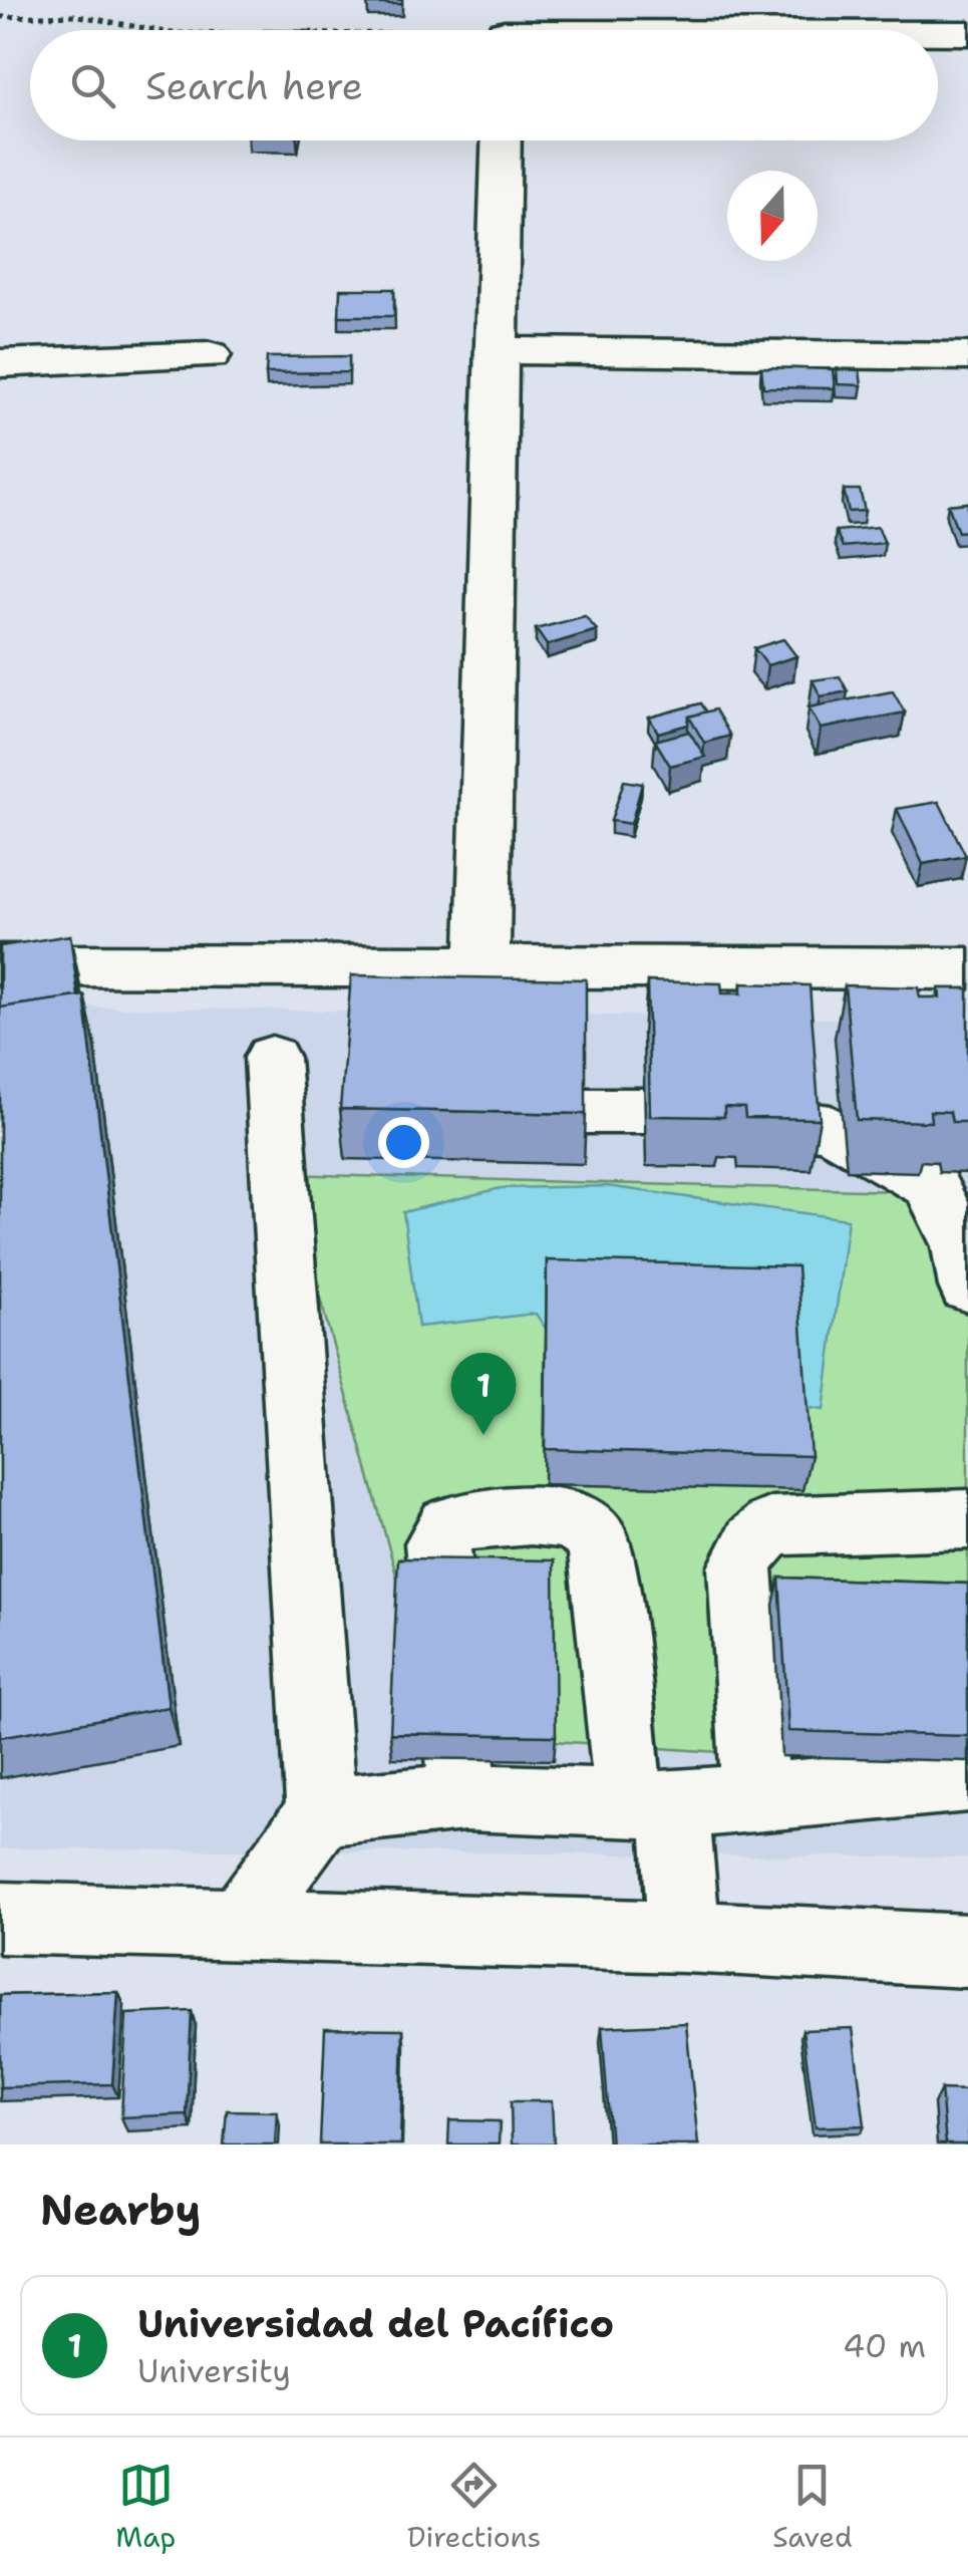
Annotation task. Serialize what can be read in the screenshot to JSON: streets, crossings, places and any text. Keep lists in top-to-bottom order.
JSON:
{
  "north": "bottom",
  "page": {
    "search": "Search here",
    "pins": "1",
    "heading": "Nearby",
    "list": [
      {
        "mark": "1",
        "name": "Universidad del Pacífico",
        "note": "University",
        "value": "40 m"
      }
    ],
    "nav": ["Map", "Directions", "Saved"]
  }
}
